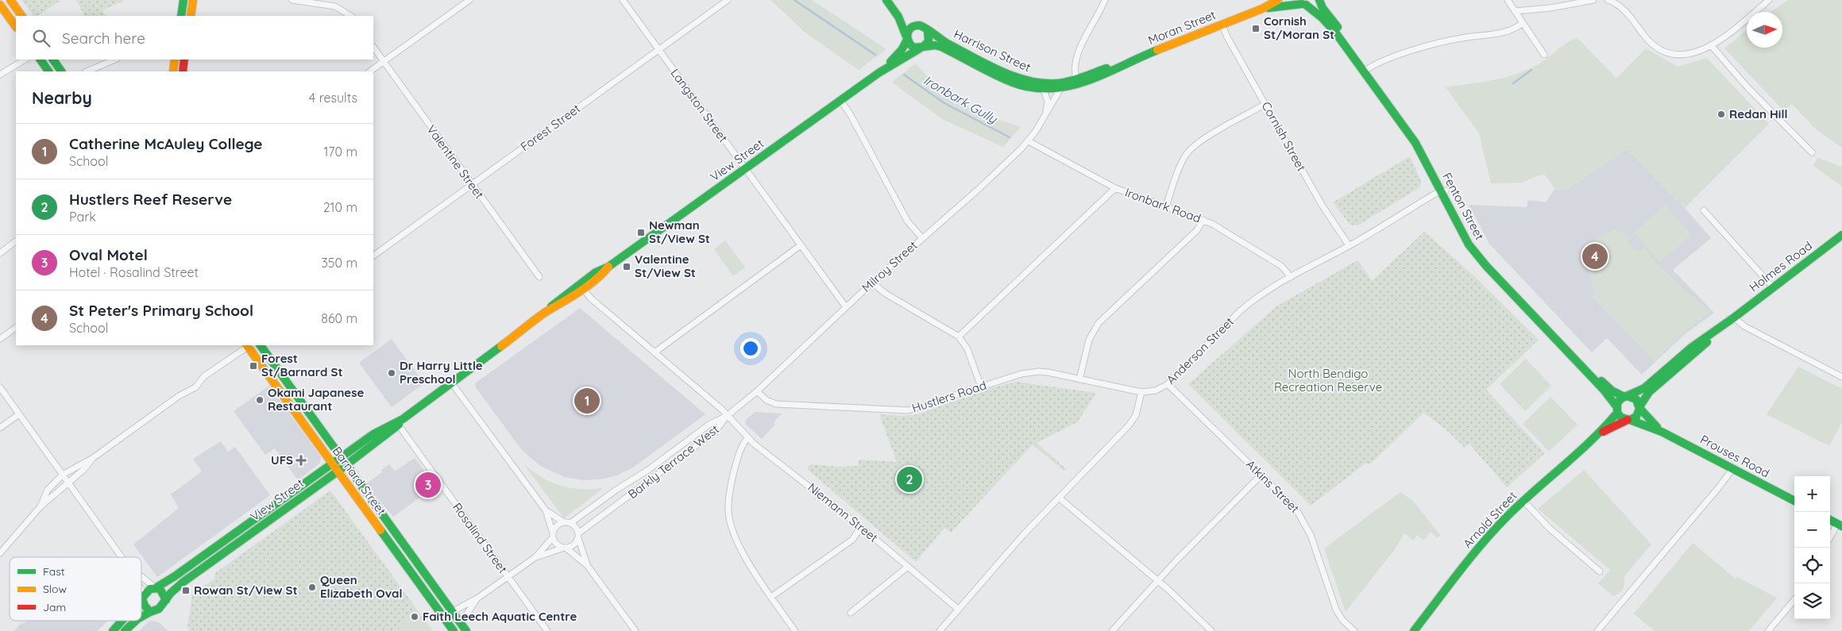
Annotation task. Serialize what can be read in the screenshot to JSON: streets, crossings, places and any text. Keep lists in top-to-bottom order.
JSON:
{
  "streets": {
    "street": [
      "Moran Street",
      "Harrison Street",
      "Langston Street",
      "Forest Street",
      "Cornish Street",
      "View Street",
      "Valentine Street",
      "Ironbark Road",
      "Fenton Street",
      "Milroy Street",
      "Holmes Road",
      "Anderson Street",
      "Hustlers Road",
      "Prouses Road",
      "Barkly Terrace West",
      "Barnard Street",
      "Atkins Street",
      "Niemann Street",
      "Arnold Street",
      "Rosalind Street"
    ]
  },
  "crossings": [
    ["Moran Street", "Harrison Street"],
    ["Moran Street", "Cornish Street"],
    ["Moran Street", "Fenton Street"],
    ["Moran Street", "Milroy Street"],
    ["Harrison Street", "View Street"],
    ["Langston Street", "Forest Street"],
    ["Langston Street", "View Street"],
    ["Langston Street", "Milroy Street"],
    ["Forest Street", "Valentine Street"],
    ["Cornish Street", "Anderson Street"],
    ["View Street", "Barnard Street"],
    ["View Street", "Rosalind Street"],
    ["Ironbark Road", "Milroy Street"],
    ["Ironbark Road", "Anderson Street"],
    ["Fenton Street", "Holmes Road"],
    ["Fenton Street", "Anderson Street"],
    ["Fenton Street", "Prouses Road"],
    ["Fenton Street", "Arnold Street"],
    ["Milroy Street", "Hustlers Road"],
    ["Milroy Street", "Barkly Terrace West"],
    ["Milroy Street", "Niemann Street"],
    ["Holmes Road", "Prouses Road"],
    ["Holmes Road", "Arnold Street"],
    ["Anderson Street", "Hustlers Road"],
    ["Anderson Street", "Atkins Street"],
    ["Prouses Road", "Arnold Street"],
    ["Barkly Terrace West", "Niemann Street"]
  ],
  "water": ["Ironbark Gully"],
  "parks": ["North Bendigo Recreation Reserve"],
  "places": {
    "transit": [
      "Cornish St/Moran St",
      "Newman St/View St",
      "Valentine St/View St",
      "Forest St/Barnard St",
      "Rowan St/View St"
    ],
    "other": [
      "Redan Hill",
      "Dr Harry Little Preschool",
      "Okami Japanese Restaurant",
      "Queen Elizabeth Oval",
      "Faith Leech Aquatic Centre"
    ],
    "health": ["UFS"]
  },
  "legend": ["Fast", "Slow", "Jam"],
  "north": "right",
  "page": {
    "search": "Search here",
    "heading": ["Nearby", "4 results"],
    "list": [
      {
        "mark": "1",
        "name": "Catherine McAuley College",
        "note": "School",
        "value": "170 m"
      },
      {
        "mark": "2",
        "name": "Hustlers Reef Reserve",
        "note": "Park",
        "value": "210 m"
      },
      {
        "mark": "3",
        "name": "Oval Motel",
        "note": "Hotel · Rosalind Street",
        "value": "350 m"
      },
      {
        "mark": "4",
        "name": "St Peter's Primary School",
        "note": "School",
        "value": "860 m"
      }
    ],
    "pins": [
      "4",
      "1",
      "2",
      "3"
    ],
    "map_buttons": ["+", "−"]
  }
}
